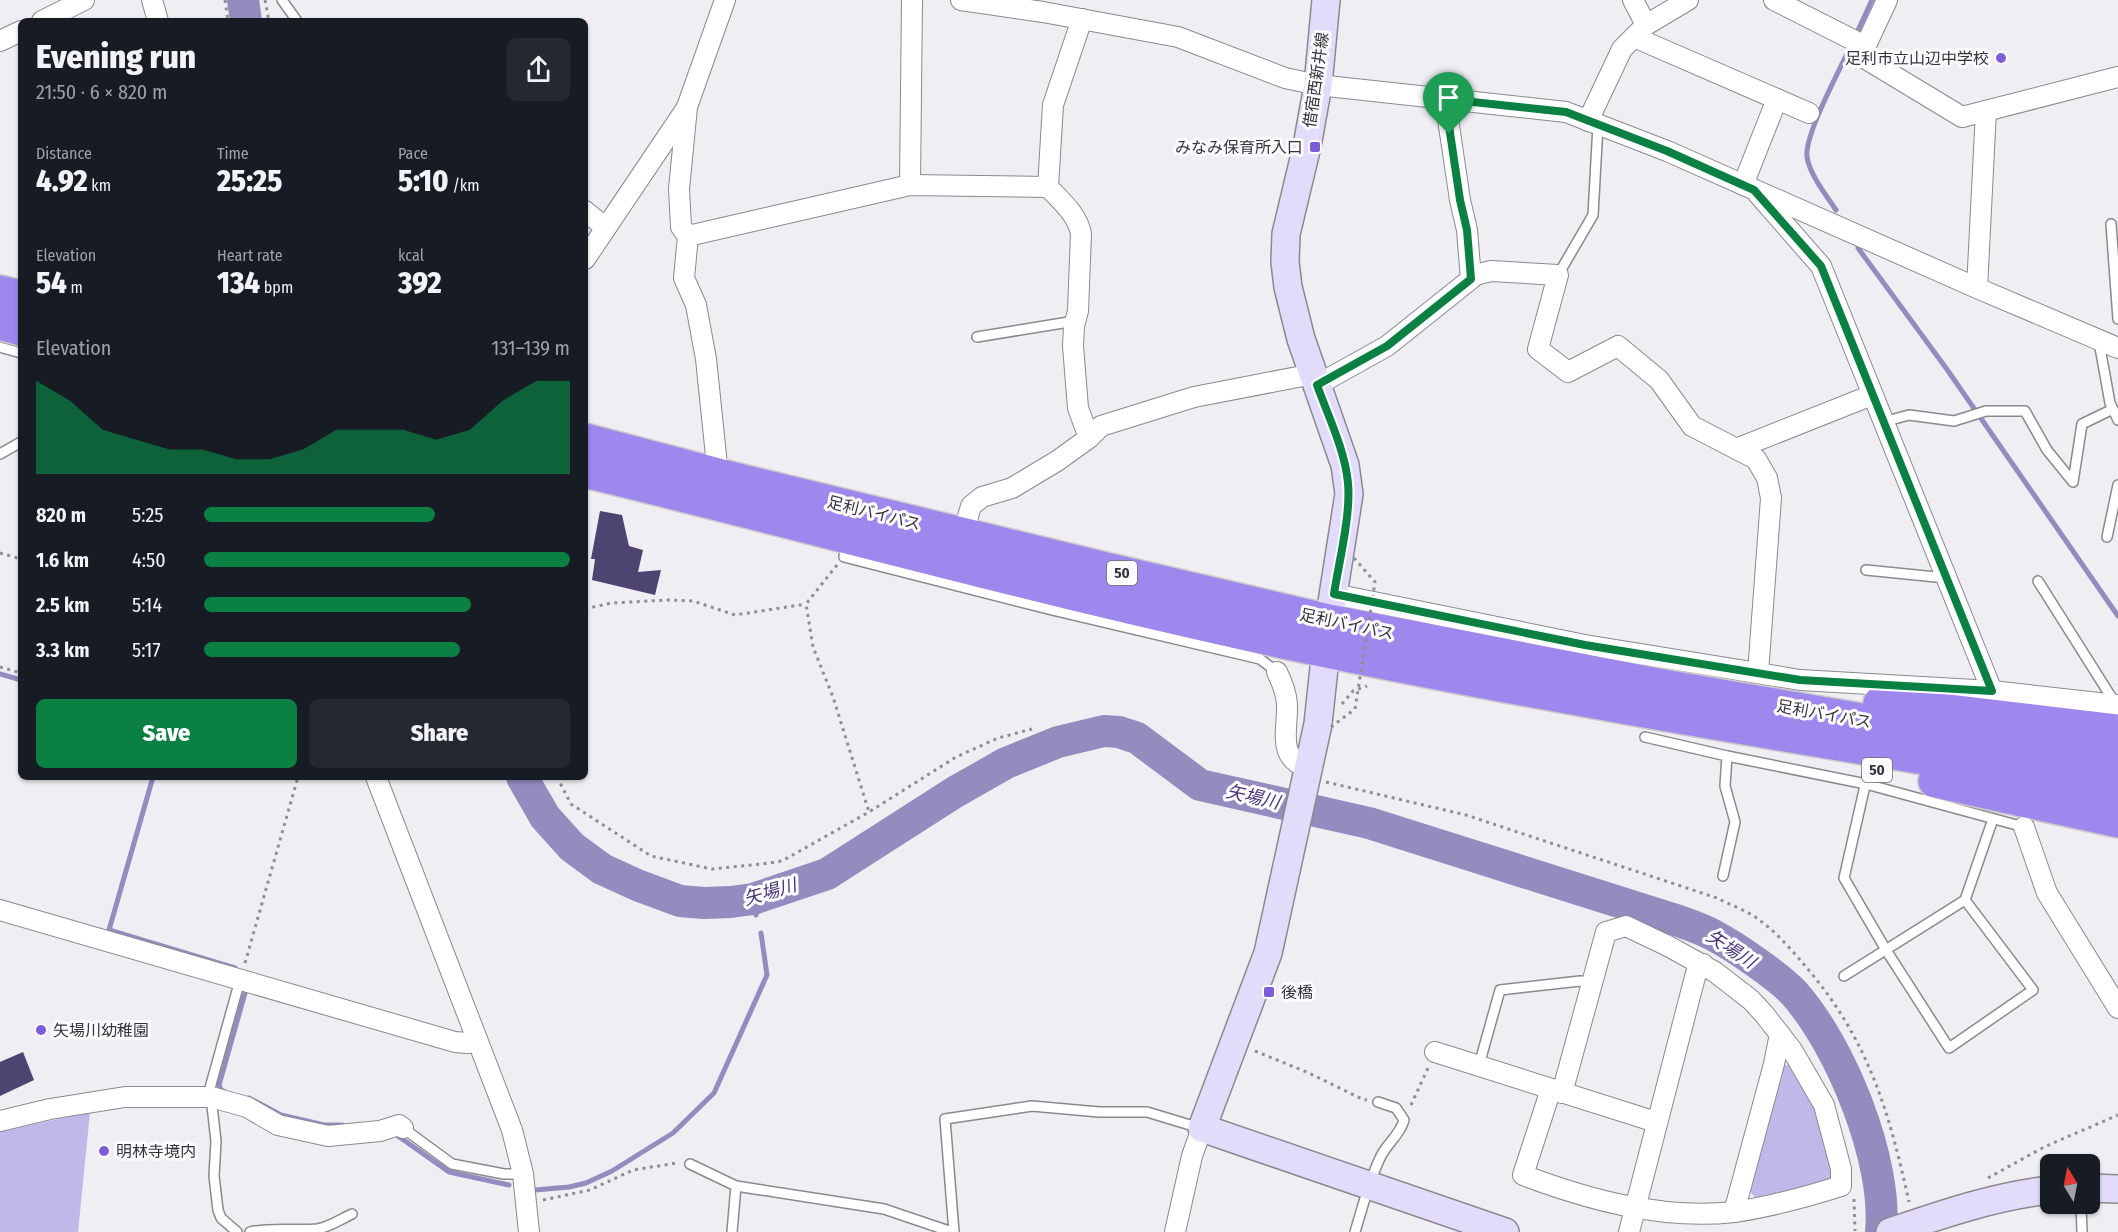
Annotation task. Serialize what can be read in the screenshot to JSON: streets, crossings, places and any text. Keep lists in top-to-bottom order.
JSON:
{
  "streets": {
    "highway": ["足利バイパス", "50"],
    "street": ["借宿西新井線"]
  },
  "crossings": [
    ["借宿西新井線", "足利バイパス"],
    ["足利バイパス", "50"]
  ],
  "water": ["矢場川"],
  "places": {
    "other": ["足利市立山辺中学校", "矢場川幼稚園", "明林寺境内"],
    "transit": ["みなみ保育所入口", "後橋"]
  },
  "north": "top",
  "page": {
    "heading": ["Evening run", "21:50 · 6 × 820 m"],
    "stats": [
      ["Distance", "4.92 km"],
      ["Time", "25:25"],
      ["Pace", "5:10 /km"],
      ["Elevation", "54 m"],
      ["Heart rate", "134 bpm"],
      ["kcal", "392"]
    ],
    "chart": ["Elevation", "131–139 m"],
    "list": [
      {
        "name": "820 m",
        "note": "5:25"
      },
      {
        "name": "1.6 km",
        "note": "4:50"
      },
      {
        "name": "2.5 km",
        "note": "5:14"
      },
      {
        "name": "3.3 km",
        "note": "5:17"
      }
    ],
    "buttons": ["Save", "Share"]
  }
}
